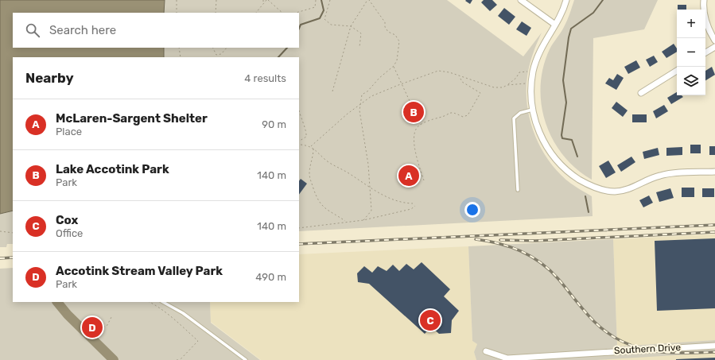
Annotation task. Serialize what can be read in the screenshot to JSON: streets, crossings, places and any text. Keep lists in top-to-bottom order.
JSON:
{
  "streets": {
    "street": ["Southern Drive"]
  },
  "page": {
    "map_buttons": ["+", "−"],
    "search": "Search here",
    "heading": ["Nearby", "4 results"],
    "list": [
      {
        "mark": "A",
        "name": "McLaren-Sargent Shelter",
        "note": "Place",
        "value": "90 m"
      },
      {
        "mark": "B",
        "name": "Lake Accotink Park",
        "note": "Park",
        "value": "140 m"
      },
      {
        "mark": "C",
        "name": "Cox",
        "note": "Office",
        "value": "140 m"
      },
      {
        "mark": "D",
        "name": "Accotink Stream Valley Park",
        "note": "Park",
        "value": "490 m"
      }
    ],
    "pins": [
      "B",
      "A",
      "C",
      "D"
    ]
  }
}
